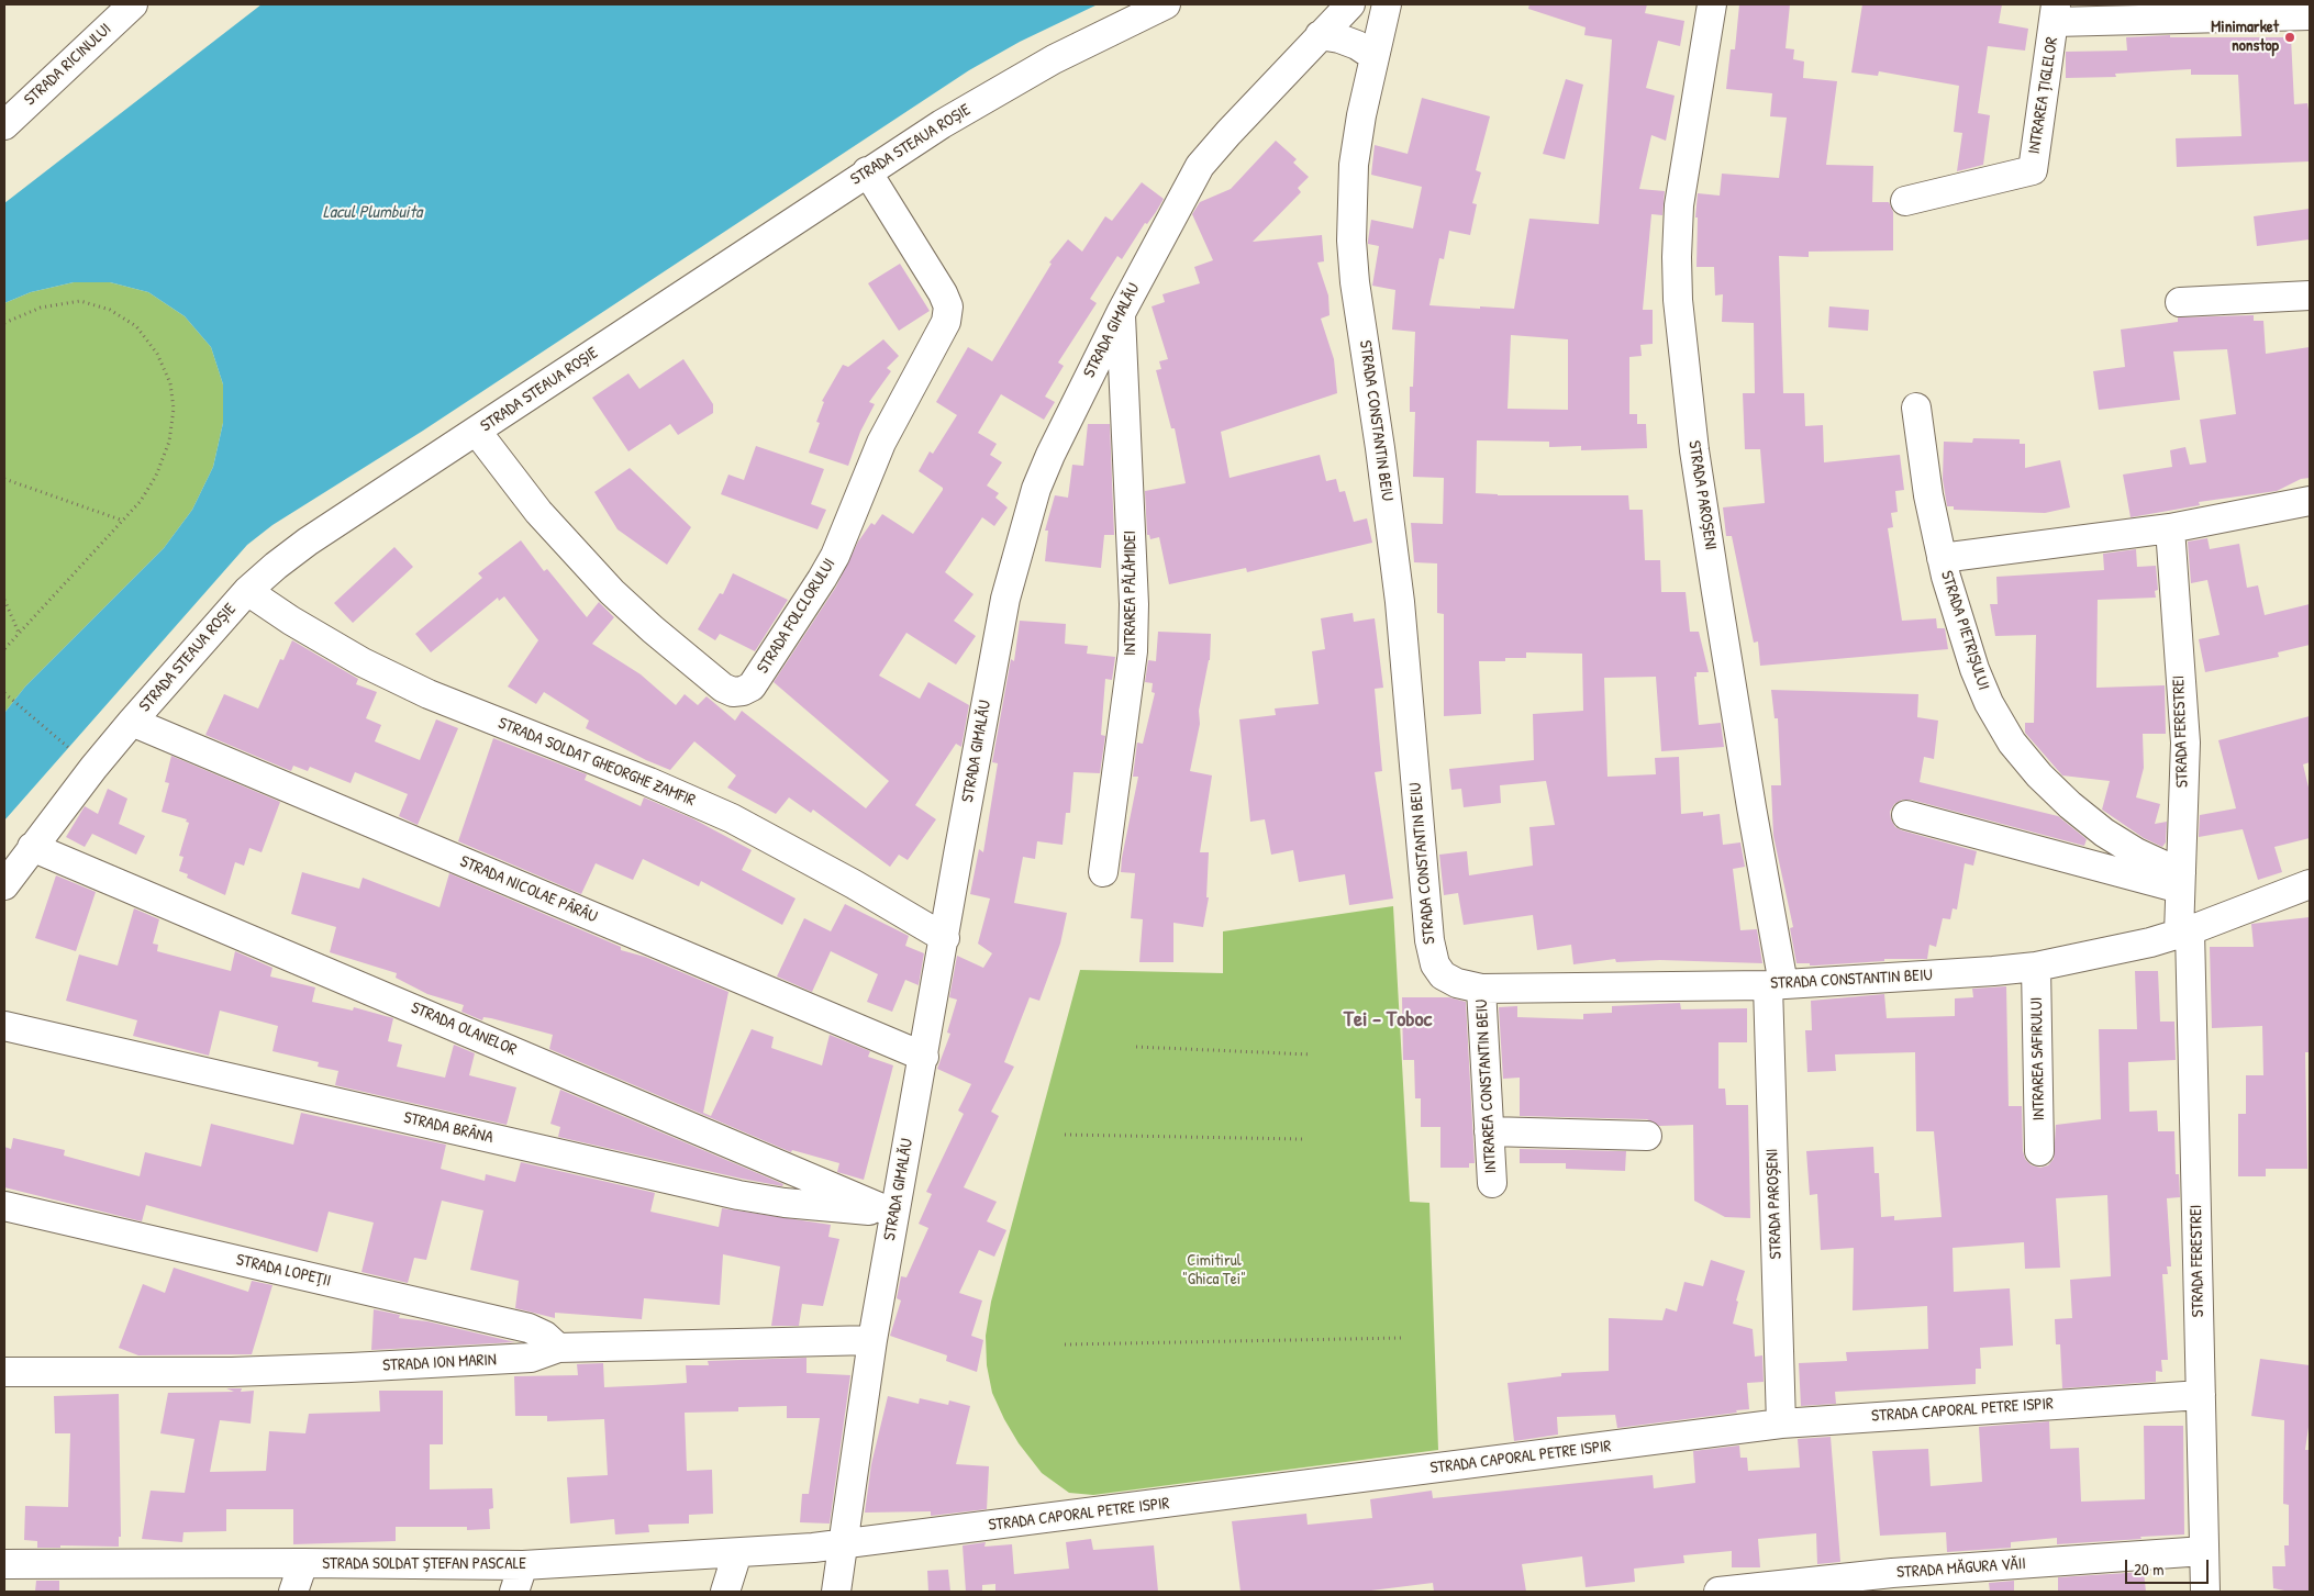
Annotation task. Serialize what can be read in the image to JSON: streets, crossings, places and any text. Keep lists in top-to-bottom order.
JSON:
{
  "streets": {
    "street": [
      "STRADA RICINULUI",
      "INTRAREA ȚIGLELOR",
      "STRADA STEAUA ROȘIE",
      "STRADA GIMALĂU",
      "STRADA CONSTANTIN BEIU",
      "STRADA PAROȘENI",
      "INTRAREA PĂLĂMIDEI",
      "STRADA FOLCLORULUI",
      "STRADA PIETRIȘULUI",
      "STRADA FERESTREI",
      "STRADA SOLDAT GHEORGHE ZAMFIR",
      "STRADA NICOLAE PÂRÂU",
      "STRADA OLANELOR",
      "INTRAREA SAFIRULUI",
      "INTRAREA CONSTANTIN BEIU",
      "STRADA BRÂNA",
      "STRADA LOPEȚII",
      "STRADA ION MARIN",
      "STRADA CAPORAL PETRE ISPIR",
      "STRADA SOLDAT ȘTEFAN PASCALE",
      "STRADA MĂGURA VĂII"
    ]
  },
  "crossings": [
    ["STRADA STEAUA ROȘIE", "STRADA FOLCLORULUI"],
    ["STRADA STEAUA ROȘIE", "STRADA SOLDAT GHEORGHE ZAMFIR"],
    ["STRADA STEAUA ROȘIE", "STRADA NICOLAE PÂRÂU"],
    ["STRADA STEAUA ROȘIE", "STRADA OLANELOR"],
    ["STRADA GIMALĂU", "INTRAREA PĂLĂMIDEI"],
    ["STRADA GIMALĂU", "STRADA SOLDAT GHEORGHE ZAMFIR"],
    ["STRADA GIMALĂU", "STRADA NICOLAE PÂRÂU"],
    ["STRADA GIMALĂU", "STRADA OLANELOR"],
    ["STRADA GIMALĂU", "STRADA BRÂNA"],
    ["STRADA GIMALĂU", "STRADA ION MARIN"],
    ["STRADA GIMALĂU", "STRADA CAPORAL PETRE ISPIR"],
    ["STRADA GIMALĂU", "STRADA SOLDAT ȘTEFAN PASCALE"],
    ["STRADA CONSTANTIN BEIU", "STRADA PAROȘENI"],
    ["STRADA CONSTANTIN BEIU", "STRADA FERESTREI"],
    ["STRADA CONSTANTIN BEIU", "INTRAREA SAFIRULUI"],
    ["STRADA CONSTANTIN BEIU", "INTRAREA CONSTANTIN BEIU"],
    ["STRADA PAROȘENI", "STRADA CAPORAL PETRE ISPIR"],
    ["STRADA PIETRIȘULUI", "STRADA FERESTREI"],
    ["STRADA FERESTREI", "STRADA CAPORAL PETRE ISPIR"],
    ["STRADA FERESTREI", "STRADA MĂGURA VĂII"],
    ["STRADA OLANELOR", "STRADA BRÂNA"],
    ["STRADA LOPEȚII", "STRADA ION MARIN"],
    ["STRADA CAPORAL PETRE ISPIR", "STRADA SOLDAT ȘTEFAN PASCALE"]
  ],
  "districts": ["Tei - Toboc"],
  "water": ["Lacul Plumbuita"],
  "parks": ["Cimitirul \"Ghica Tei\""],
  "places": ["Minimarket nonstop"],
  "scale_bar": "20 m"
}
